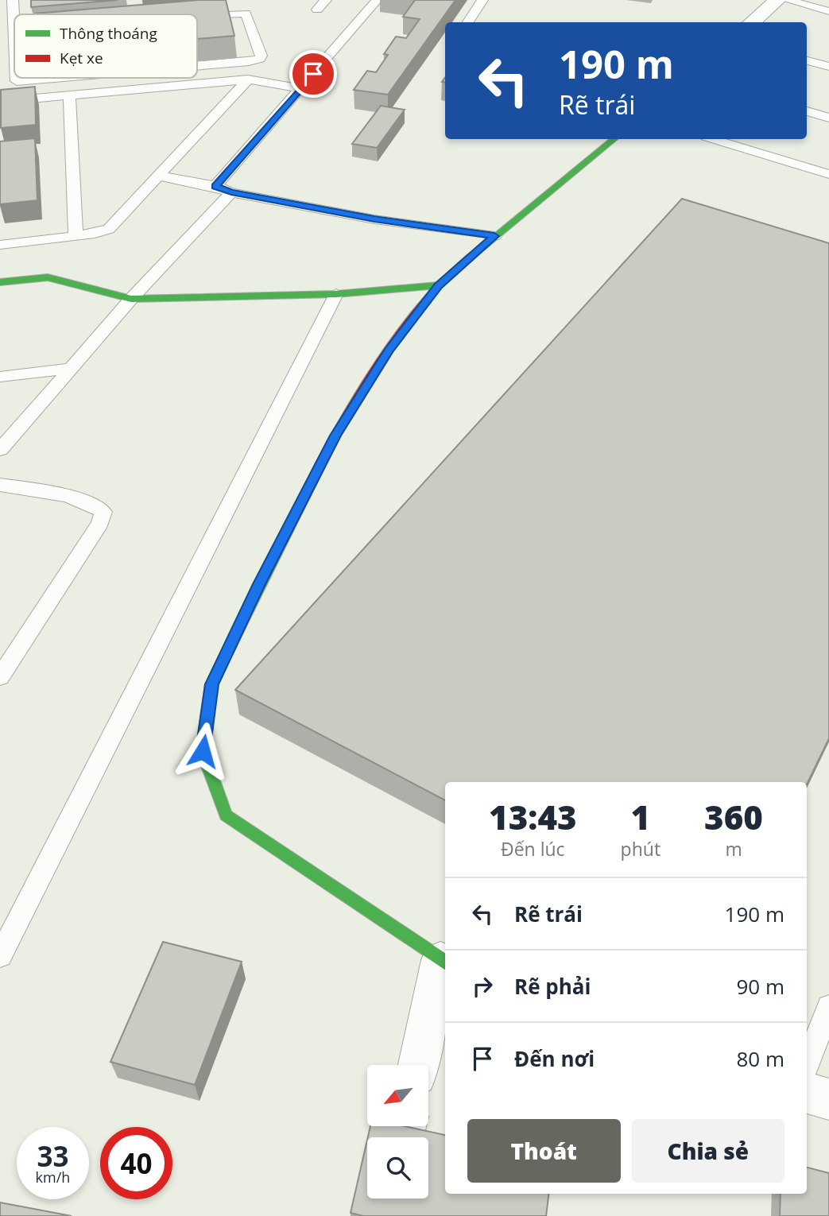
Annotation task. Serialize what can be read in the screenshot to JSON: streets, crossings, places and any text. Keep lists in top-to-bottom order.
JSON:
{
  "legend": ["Thông thoáng", "Kẹt xe"],
  "north": "bottom left",
  "page": {
    "turn": ["190 m", "Rẽ trái"],
    "eta": [
      "13:43",
      "Đến lúc",
      "1",
      "phút",
      "360",
      "m"
    ],
    "list": [
      {
        "name": "Rẽ trái",
        "value": "190 m"
      },
      {
        "name": "Rẽ phải",
        "value": "90 m"
      },
      {
        "name": "Đến nơi",
        "value": "80 m"
      }
    ],
    "buttons": ["Thoát", "Chia sẻ"],
    "speed": "33 km/h",
    "limit": "40"
  }
}
